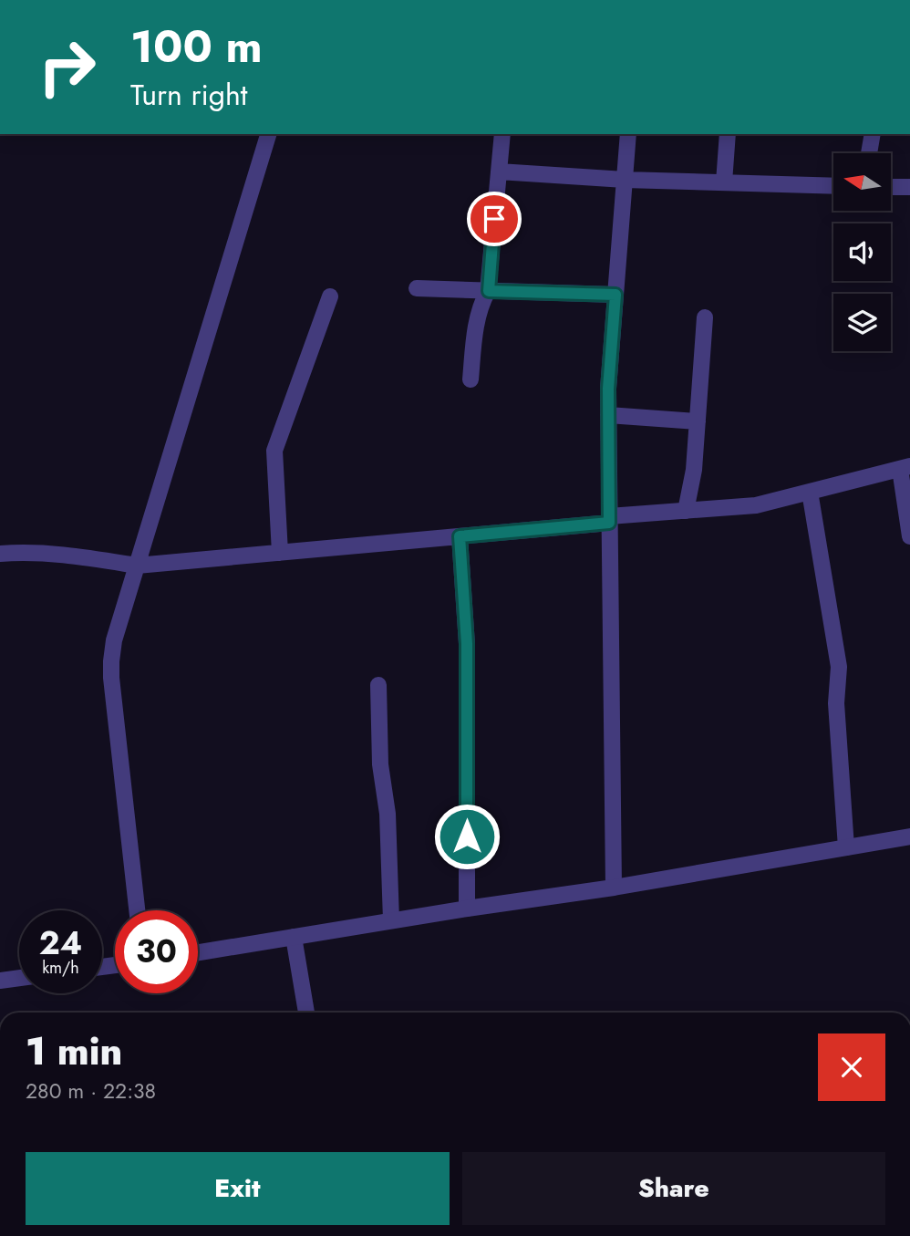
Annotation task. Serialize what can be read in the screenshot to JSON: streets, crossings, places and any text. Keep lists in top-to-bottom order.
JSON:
{
  "north": "left",
  "page": {
    "turn": ["100 m", "Turn right"],
    "speed": "24 km/h",
    "limit": "30",
    "heading": ["1 min", "280 m · 22:38"],
    "buttons": ["Exit", "Share"]
  }
}
